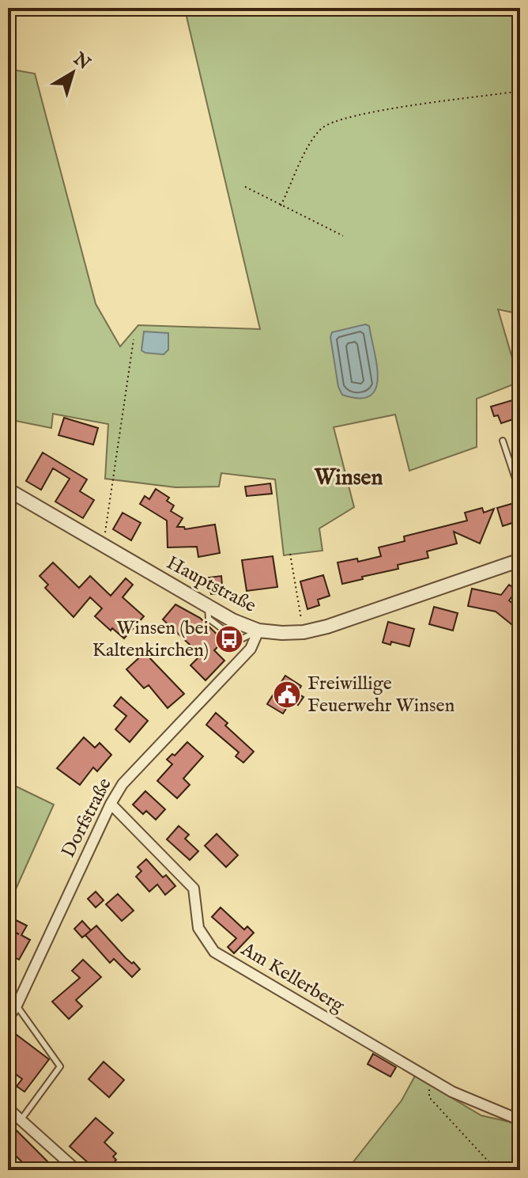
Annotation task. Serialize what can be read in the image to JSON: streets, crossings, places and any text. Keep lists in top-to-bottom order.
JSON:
{
  "streets": {
    "street": ["Hauptstraße", "Dorfstraße", "Am Kellerberg"]
  },
  "crossings": [
    ["Hauptstraße", "Dorfstraße"],
    ["Dorfstraße", "Am Kellerberg"]
  ],
  "districts": ["Winsen"],
  "places": {
    "bus stop": ["Winsen (bei Kaltenkirchen)"],
    "public building": ["Freiwillige Feuerwehr Winsen"]
  },
  "north": "top right"
}
